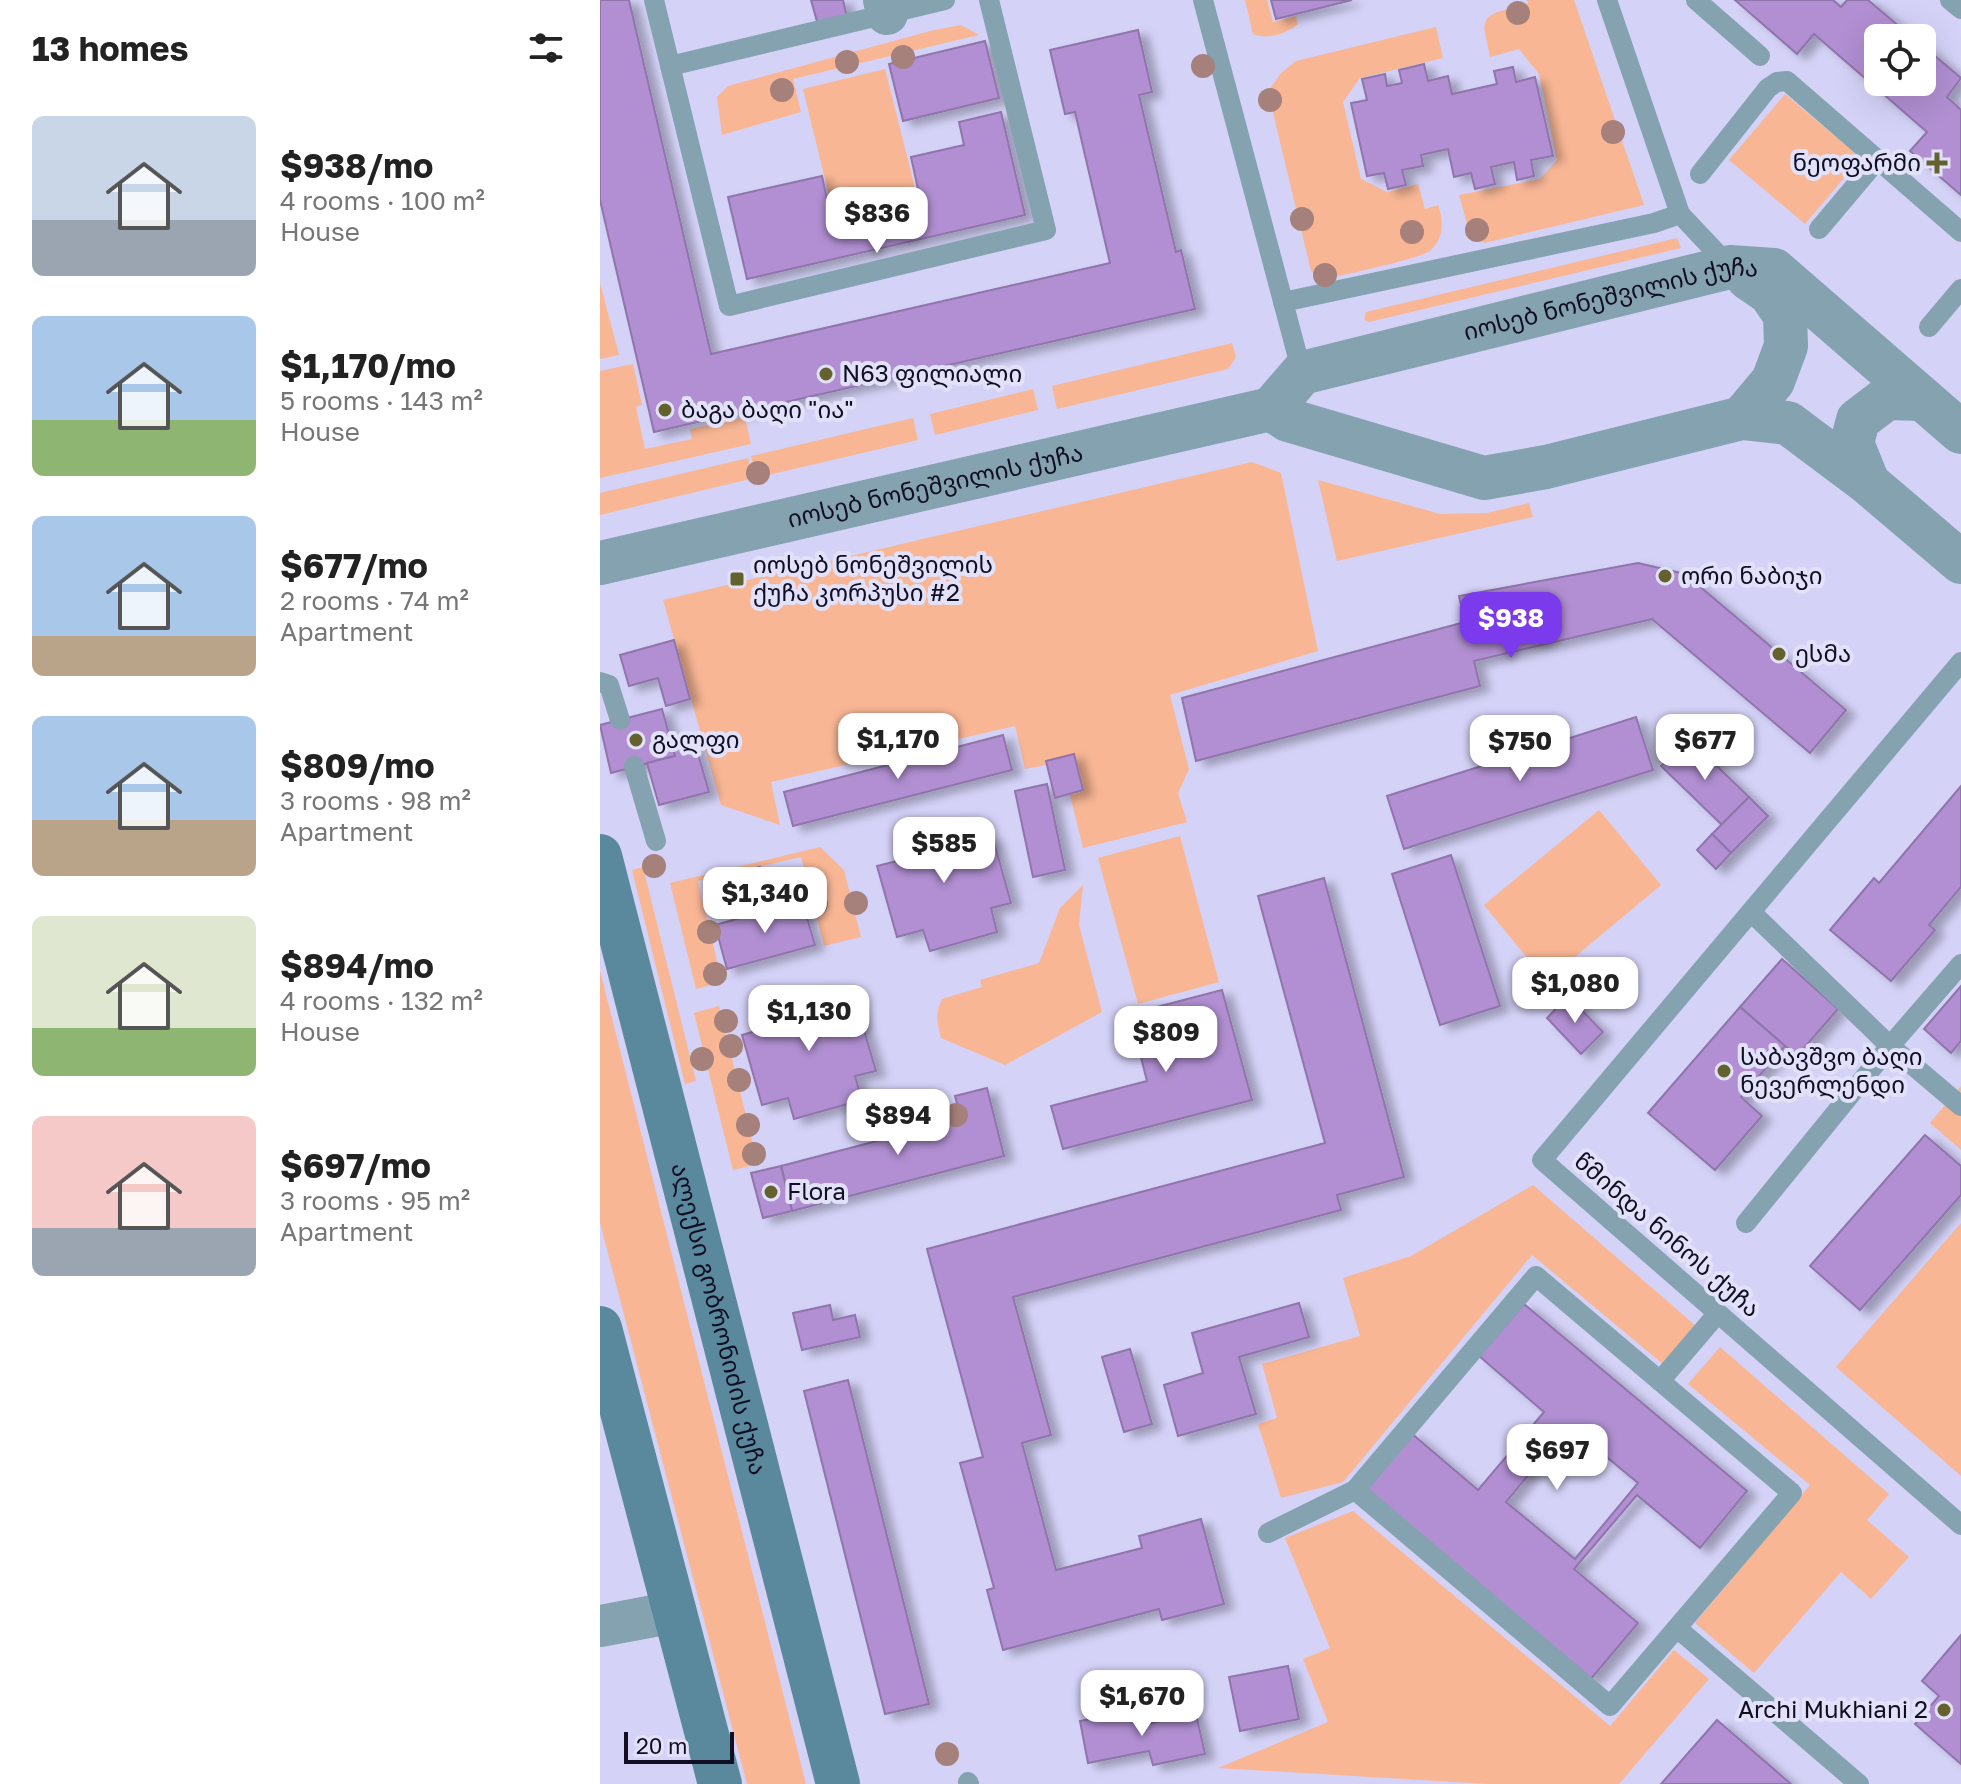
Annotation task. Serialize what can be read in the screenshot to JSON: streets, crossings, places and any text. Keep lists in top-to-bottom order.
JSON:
{
  "streets": {
    "main road": ["ალექსი გობრონიძის ქუჩა"],
    "street": ["იოსებ ნონეშვილის ქუჩა"],
    "lane": ["წმინდა ნინოს ქუჩა"]
  },
  "places": {
    "health": ["ნეოფარმი"],
    "other": [
      "N63 ფილიალი",
      "ბაგა ბაღი \"ია\"",
      "ორი ნაბიჯი",
      "ესმა",
      "გალფი",
      "საბავშვო ბაღი ნევერლენდი",
      "Flora",
      "Archi Mukhiani 2"
    ],
    "transit": ["იოსებ ნონეშვილის ქუჩა კორპუსი #2"]
  },
  "scale_bar": "20 m",
  "page": {
    "heading": "13 homes",
    "list": [
      {
        "name": "$938/mo",
        "note": "4 rooms · 100 m² · House"
      },
      {
        "name": "$1,170/mo",
        "note": "5 rooms · 143 m² · House"
      },
      {
        "name": "$677/mo",
        "note": "2 rooms · 74 m² · Apartment"
      },
      {
        "name": "$809/mo",
        "note": "3 rooms · 98 m² · Apartment"
      },
      {
        "name": "$894/mo",
        "note": "4 rooms · 132 m² · House"
      },
      {
        "name": "$697/mo",
        "note": "3 rooms · 95 m² · Apartment"
      }
    ],
    "price": [
      "$836",
      "$938",
      "$1,170",
      "$677",
      "$750",
      "$585",
      "$1,340",
      "$1,080",
      "$1,130",
      "$809",
      "$894",
      "$697",
      "$1,670"
    ],
    "scale": "20 m"
  }
}
